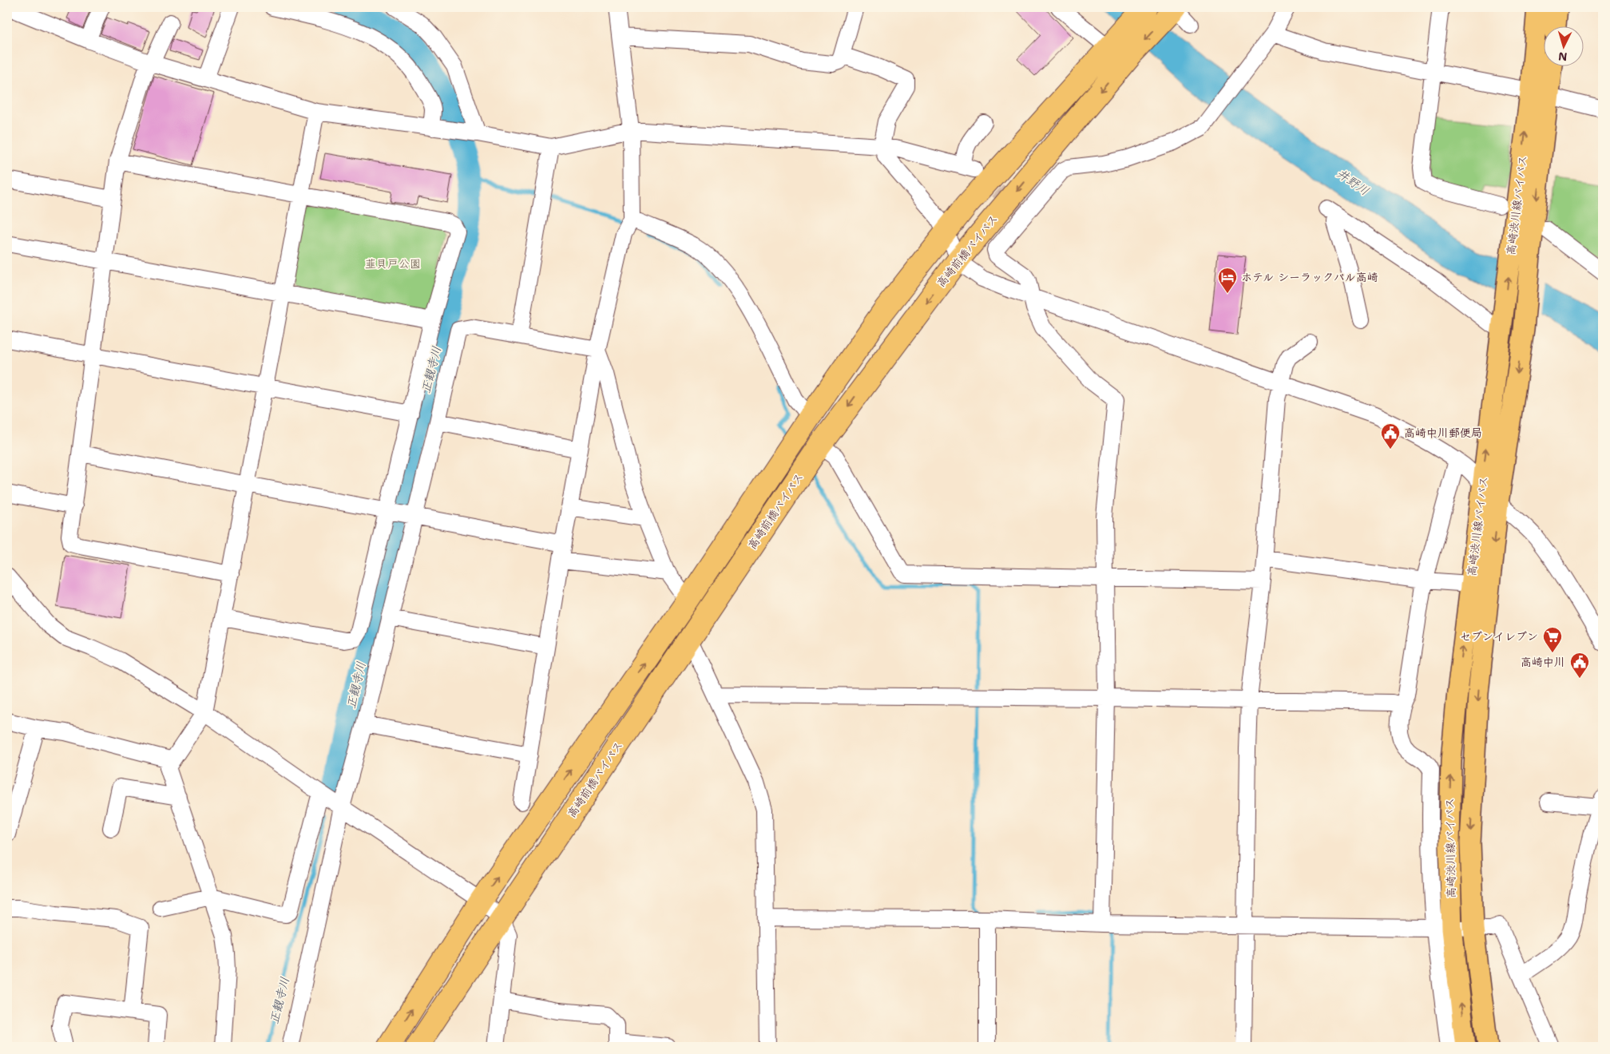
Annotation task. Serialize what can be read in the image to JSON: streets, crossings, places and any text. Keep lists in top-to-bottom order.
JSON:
{
  "streets": {
    "highway": ["高崎前橋バイパス"],
    "main road": ["高崎渋川線バイパス"]
  },
  "water": ["井野川", "正観寺川"],
  "parks": ["韮貝戸公園"],
  "places": {
    "hotel": ["ホテル シーラックパル高崎"],
    "public building": ["高崎中川郵便局", "高崎中川"],
    "supermarket": ["セブンイレブン"]
  },
  "north": "bottom"
}
